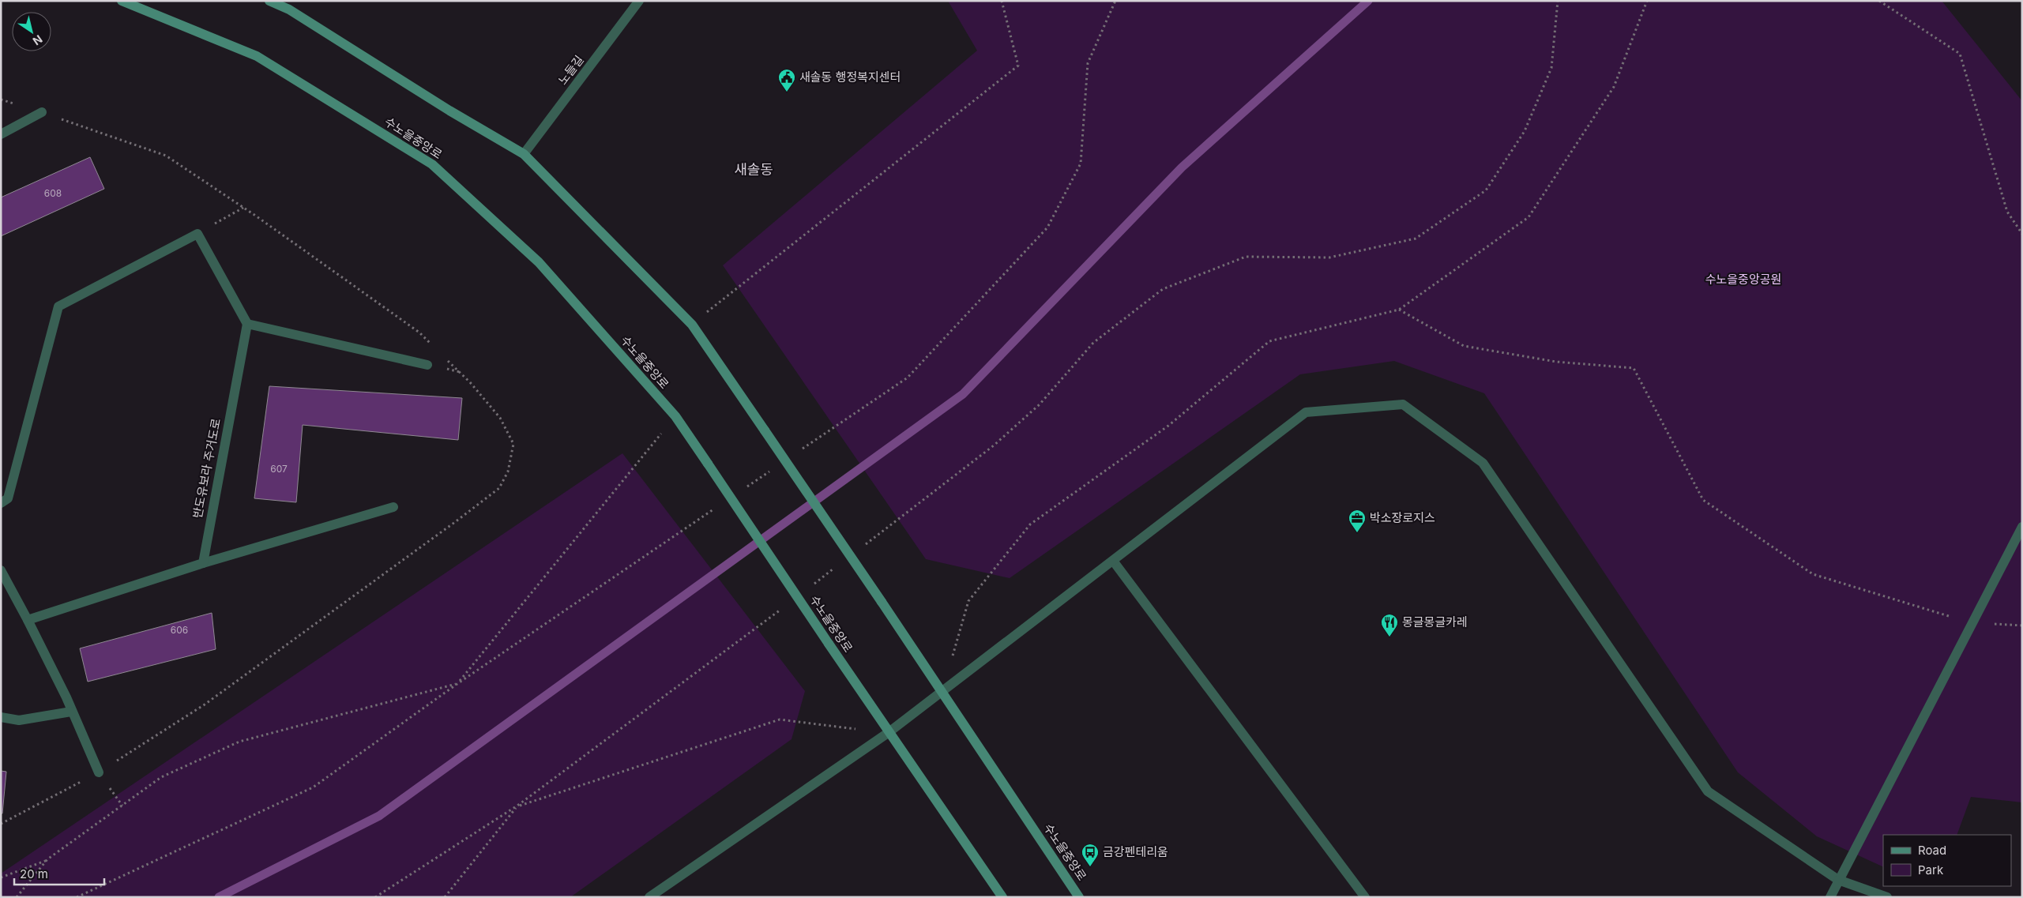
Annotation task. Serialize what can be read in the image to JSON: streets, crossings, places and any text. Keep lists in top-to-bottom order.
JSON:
{
  "streets": {
    "main road": ["수노을중앙로"],
    "street": ["노들길", "반도유보라 주거도로"]
  },
  "crossings": [
    ["노들길", "수노을중앙로"]
  ],
  "districts": ["새솔동"],
  "parks": ["수노을중앙공원"],
  "places": {
    "public building": ["새솔동 행정복지센터"],
    "office": ["박소장로지스"],
    "restaurant": ["몽글몽글카레"],
    "bus stop": ["금강펜테리움"]
  },
  "house_numbers": ["608", "607", "606"],
  "legend": ["Road", "Park"],
  "scale_bar": "20 m",
  "north": "bottom right"
}
